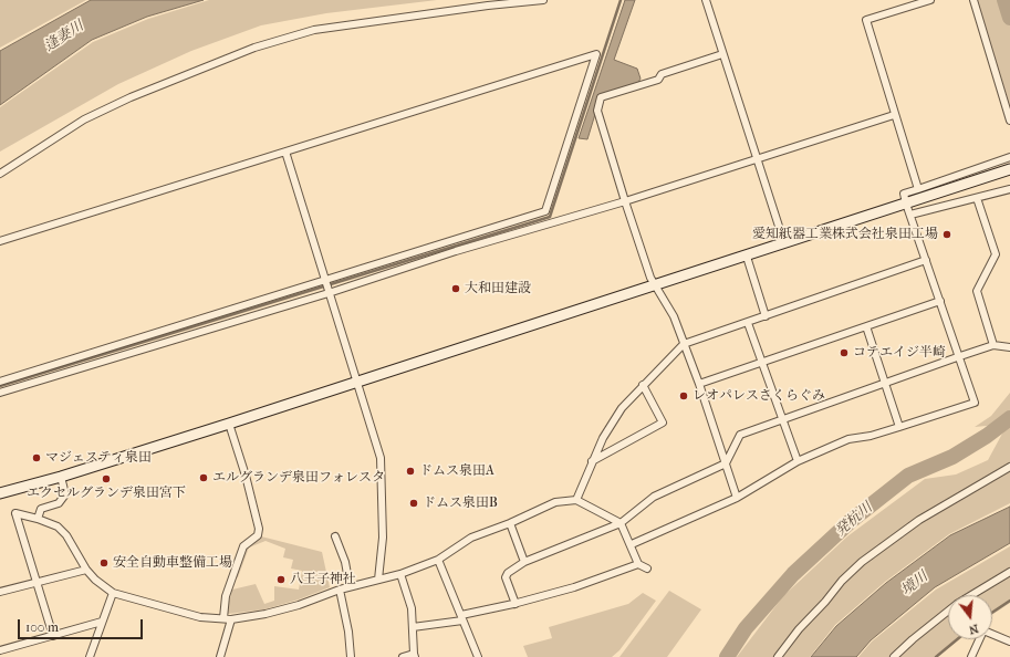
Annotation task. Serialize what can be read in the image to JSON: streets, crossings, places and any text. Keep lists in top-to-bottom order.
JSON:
{
  "water": ["逢妻川", "発杭川", "境川"],
  "places": [
    "愛知紙器工業株式会社泉田工場",
    "大和田建設",
    "コテエイジ半崎",
    "レオパレスさくらぐみ",
    "マジェスティ泉田",
    "ドムス泉田A",
    "エルグランデ泉田フォレスタ",
    "エクセルグランデ泉田宮下",
    "ドムス泉田B",
    "安全自動車整備工場",
    "八王子神社"
  ],
  "scale_bar": "100 m",
  "north": "bottom"
}
